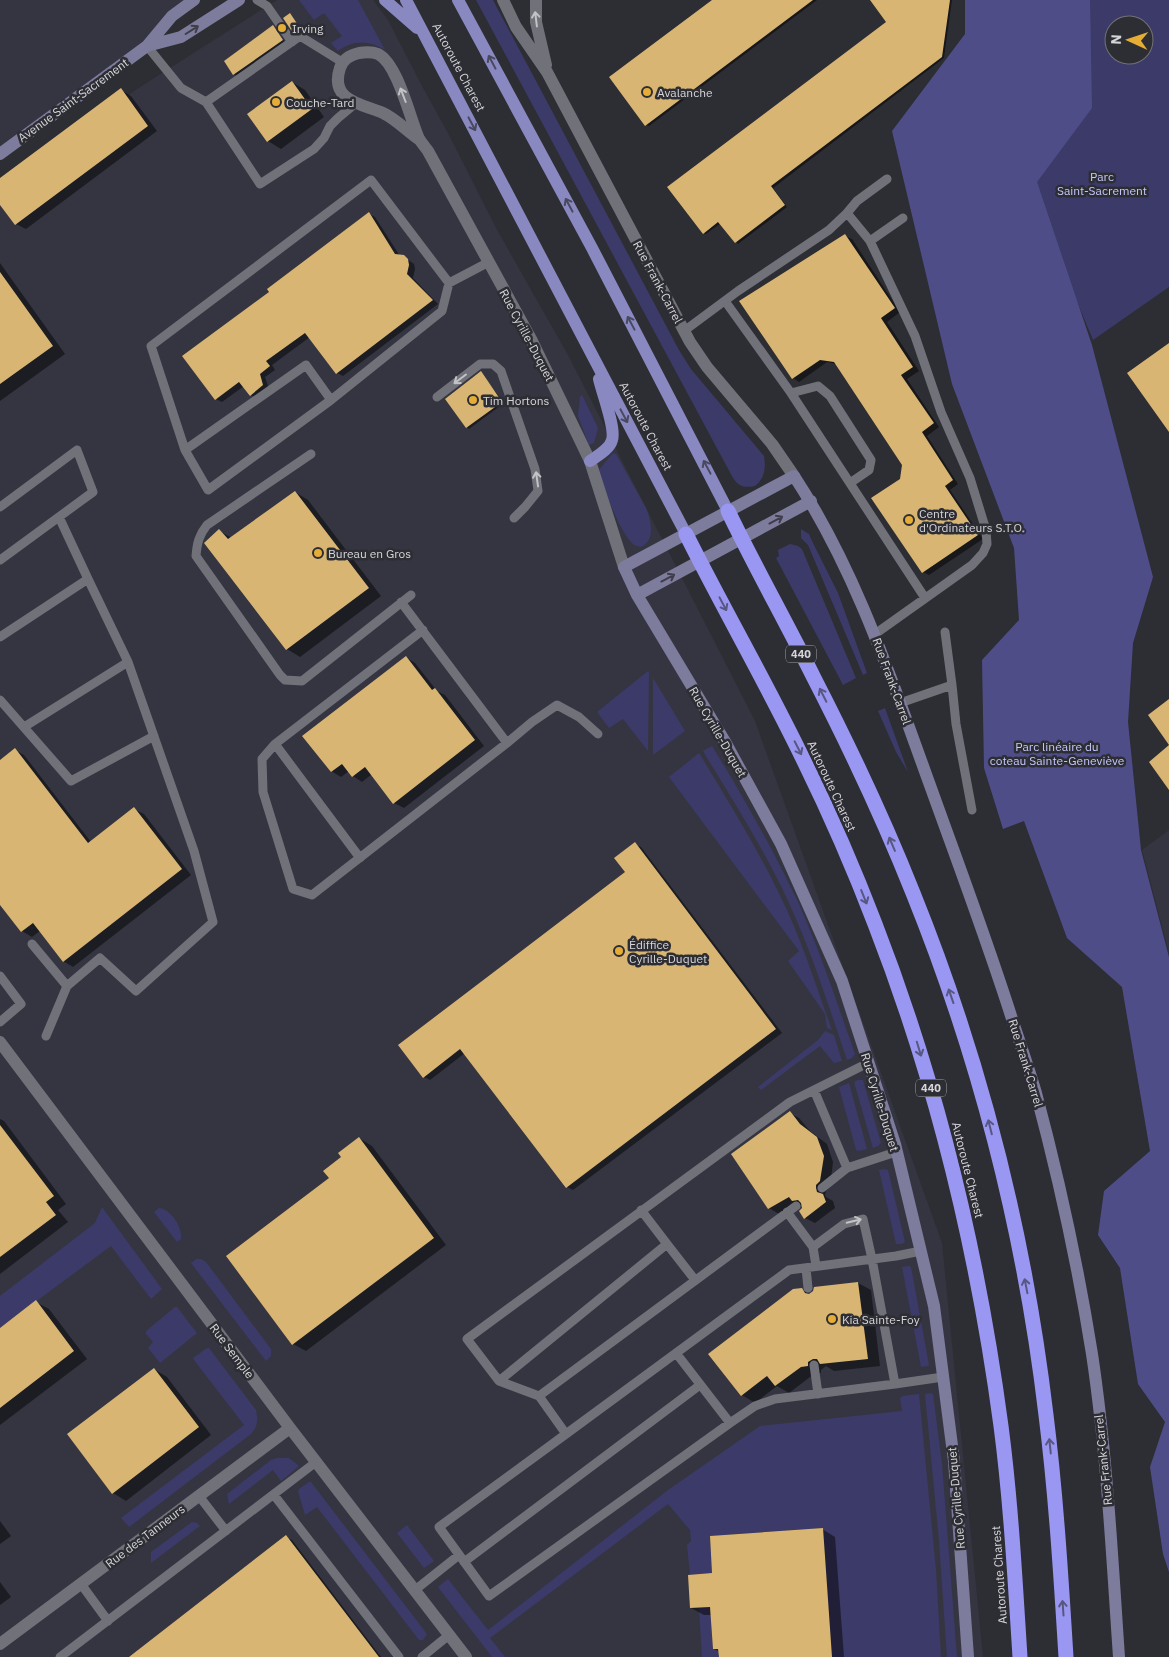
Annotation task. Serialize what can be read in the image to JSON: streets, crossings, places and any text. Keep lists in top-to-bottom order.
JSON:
{
  "streets": {
    "highway": ["Autoroute Charest", "440"],
    "street": [
      "Avenue Saint-Sacrement",
      "Rue Frank-Carrel",
      "Rue Cyrille-Duquet",
      "Rue Semple",
      "Rue des Tanneurs"
    ]
  },
  "crossings": [
    ["Rue Semple", "Rue des Tanneurs"]
  ],
  "parks": ["Parc Saint-Sacrement", "Parc linéaire du coteau Sainte-Geneviève"],
  "places": [
    "Irving",
    "Avalanche",
    "Couche-Tard",
    "Tim Hortons",
    "Centre d'Ordinateurs S.T.O.",
    "Bureau en Gros",
    "Édiffice Cyrille-Duquet",
    "Kia Sainte-Foy"
  ],
  "north": "left"
}
